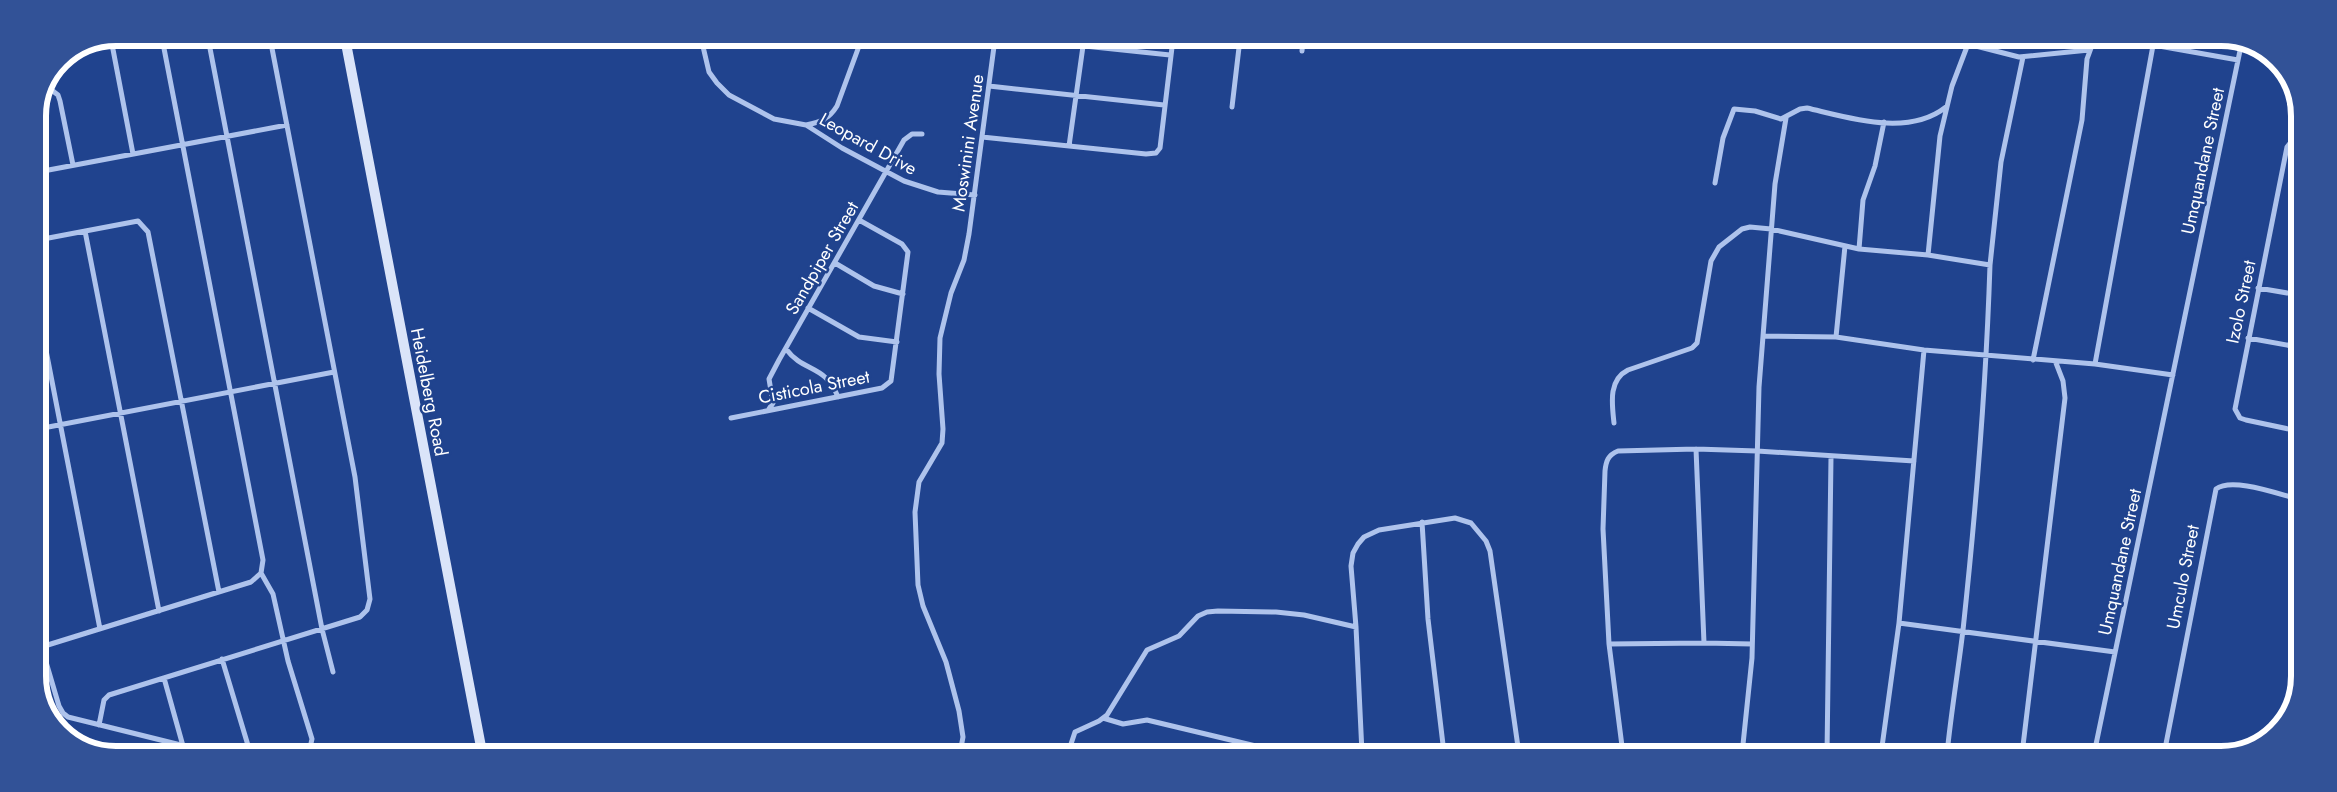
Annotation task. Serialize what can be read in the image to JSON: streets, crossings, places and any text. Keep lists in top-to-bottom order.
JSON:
{
  "streets": {
    "main road": ["Heidelberg Road"],
    "street": [
      "Moswinini Avenue",
      "Leopard Drive",
      "Umquandane Street",
      "Sandpiper Street",
      "Izolo Street",
      "Cisticola Street",
      "Umculo Street"
    ]
  },
  "crossings": [
    ["Moswinini Avenue", "Leopard Drive"],
    ["Leopard Drive", "Sandpiper Street"],
    ["Sandpiper Street", "Cisticola Street"]
  ]
}
